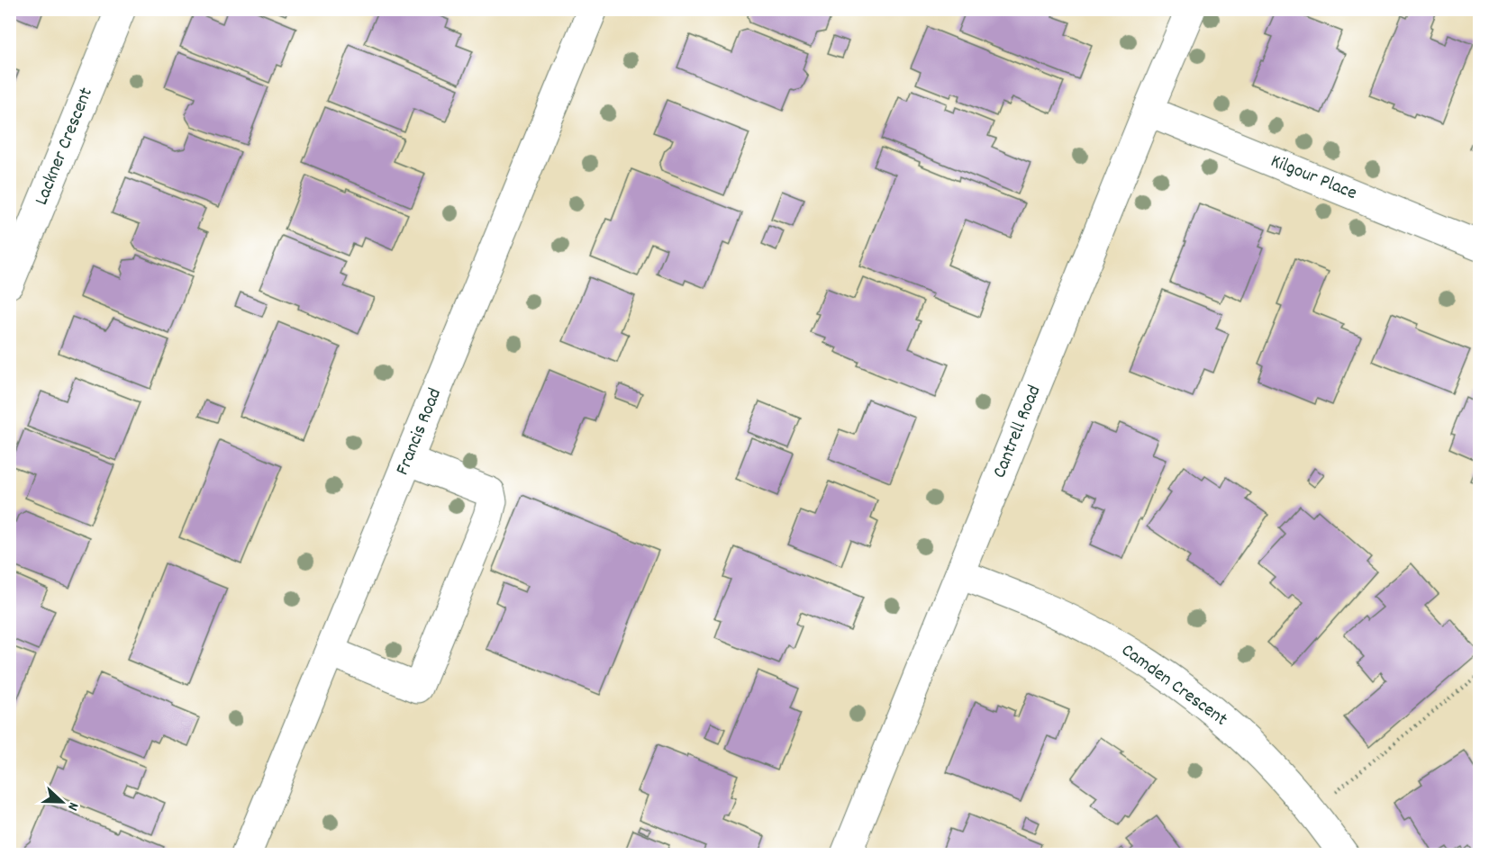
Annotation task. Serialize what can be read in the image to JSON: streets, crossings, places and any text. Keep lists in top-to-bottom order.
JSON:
{
  "streets": {
    "street": [
      "Lackner Crescent",
      "Kilgour Place",
      "Francis Road",
      "Cantrell Road",
      "Camden Crescent"
    ]
  },
  "crossings": [
    ["Kilgour Place", "Cantrell Road"],
    ["Cantrell Road", "Camden Crescent"]
  ],
  "north": "right"
}
